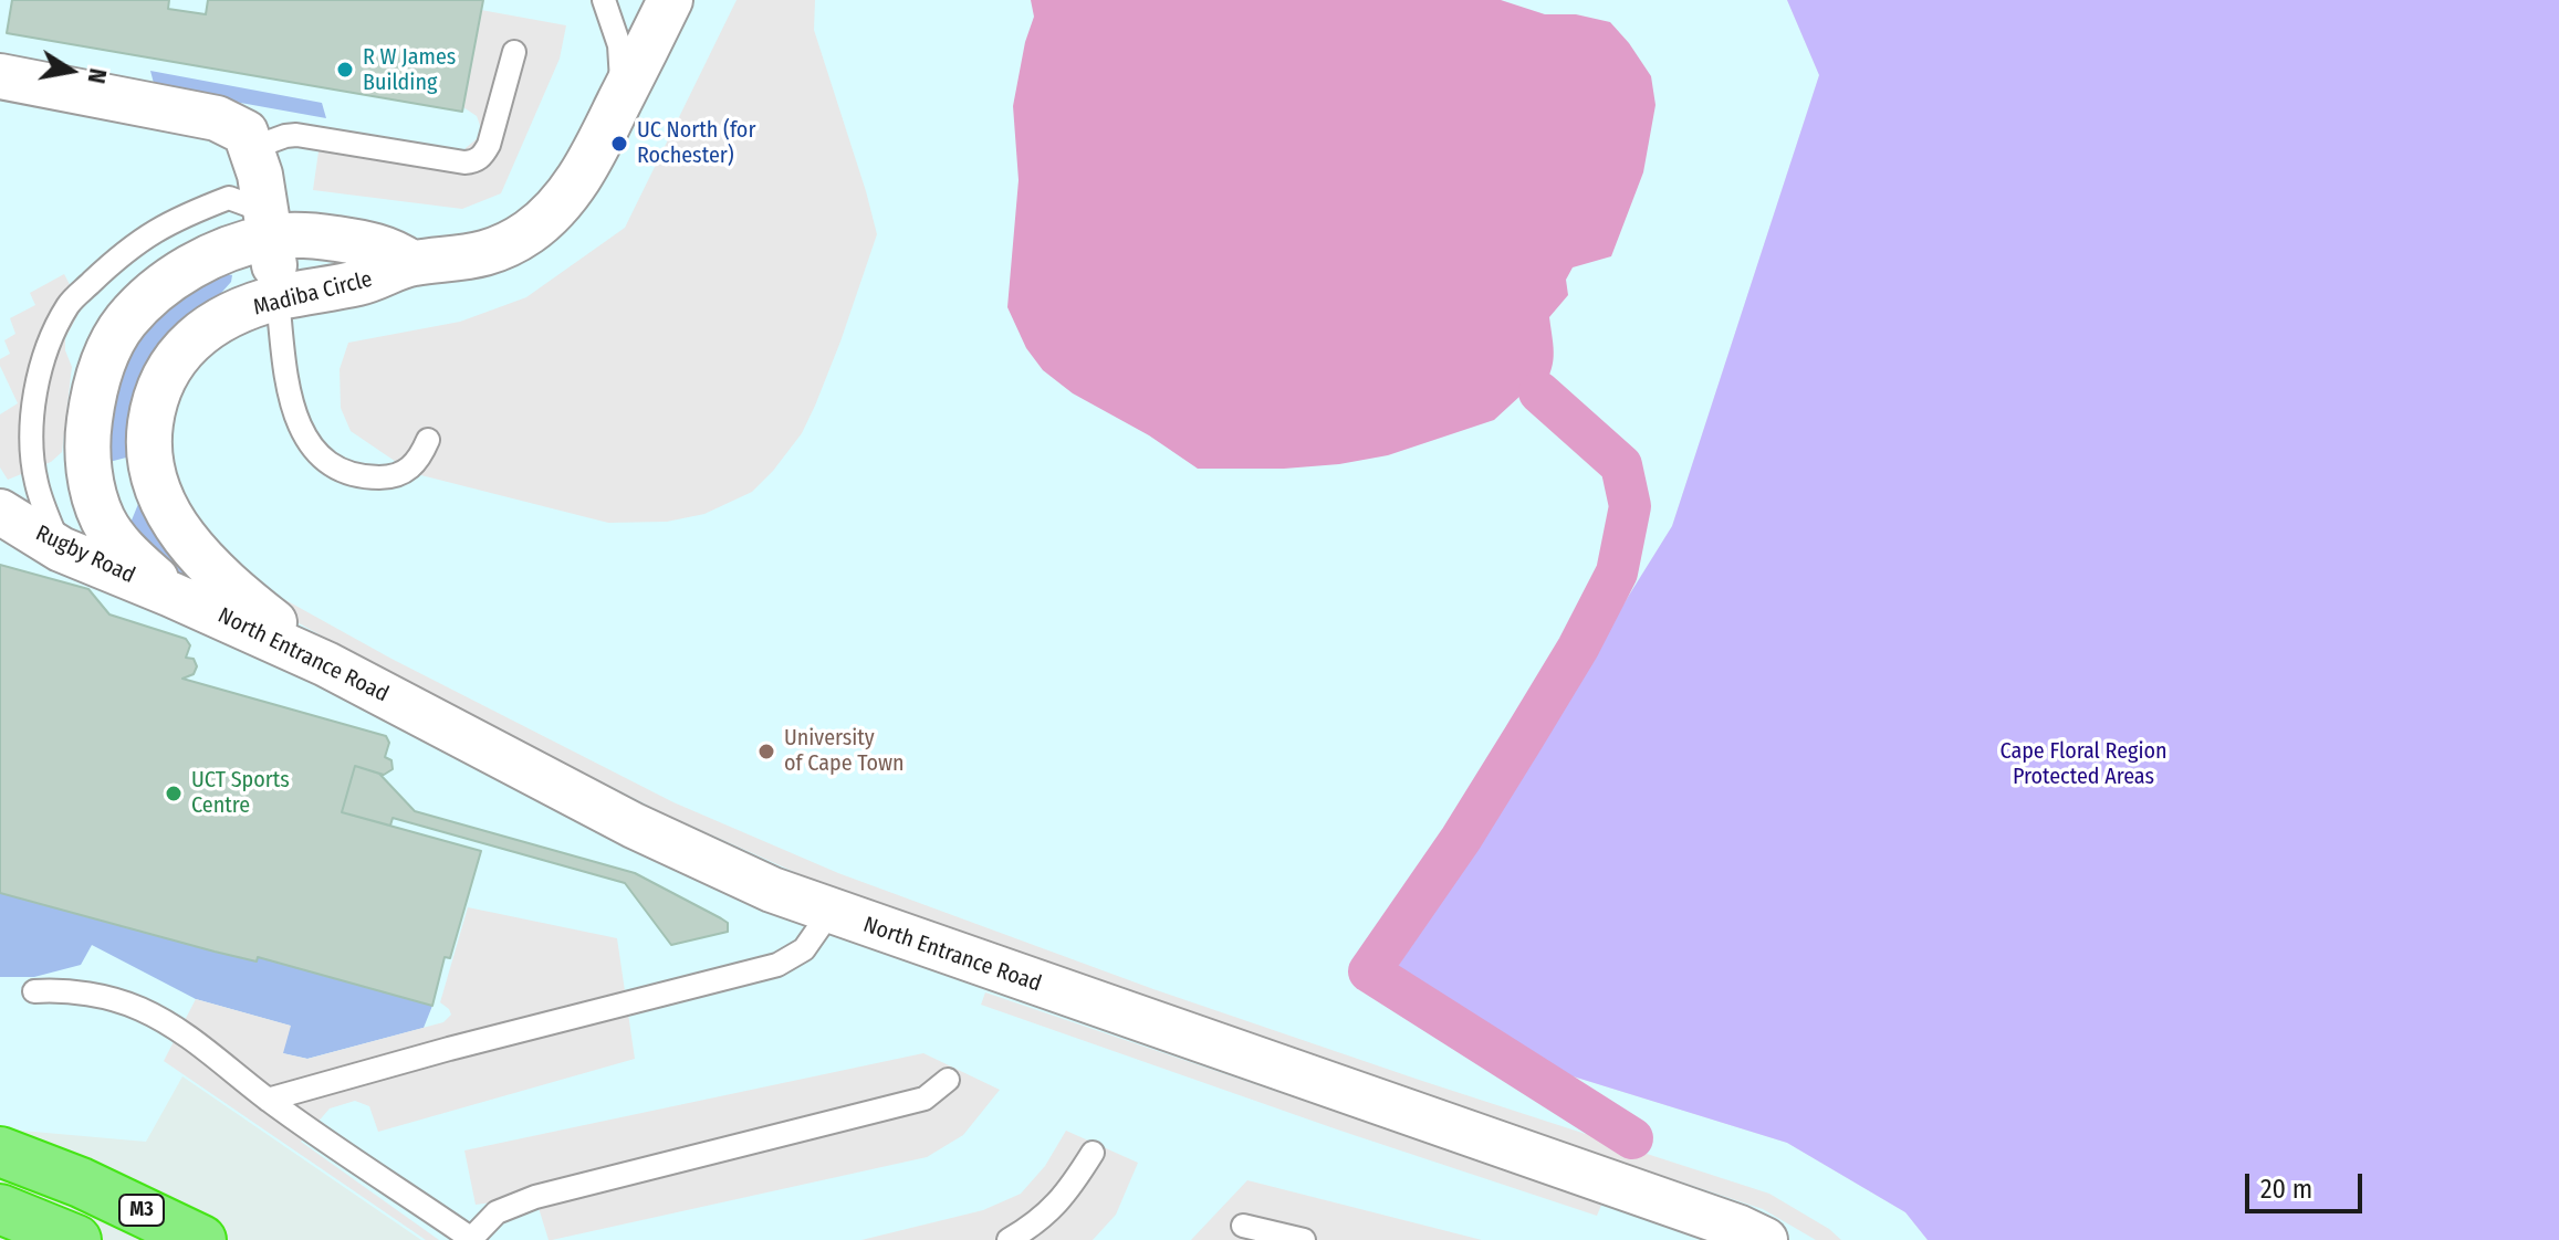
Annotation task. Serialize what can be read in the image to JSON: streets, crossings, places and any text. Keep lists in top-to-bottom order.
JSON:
{
  "streets": {
    "highway": ["M3"],
    "street": ["Madiba Circle", "Rugby Road", "North Entrance Road"]
  },
  "crossings": [
    ["Madiba Circle", "Rugby Road"],
    ["Madiba Circle", "North Entrance Road"],
    ["Rugby Road", "North Entrance Road"]
  ],
  "parks": ["Cape Floral Region Protected Areas"],
  "places": [
    "R W James Building",
    "UC North (for Rochester)",
    "University of Cape Town",
    "UCT Sports Centre"
  ],
  "scale_bar": "20 m",
  "north": "right"
}
